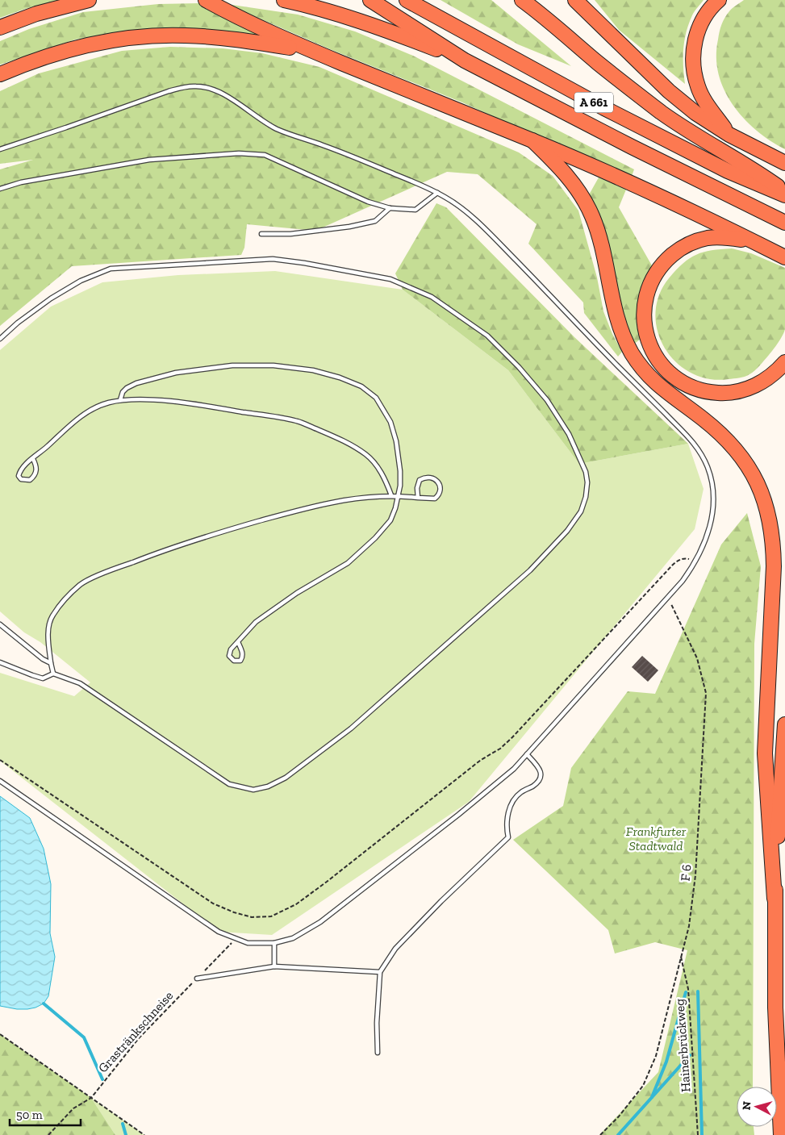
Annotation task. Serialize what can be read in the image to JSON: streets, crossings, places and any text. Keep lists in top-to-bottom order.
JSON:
{
  "streets": {
    "highway": ["A 661"],
    "path": ["F 6", "Grastränkschneise", "Hainerbrückweg"]
  },
  "crossings": [
    ["F 6", "Hainerbrückweg"]
  ],
  "parks": ["Frankfurter Stadtwald"],
  "scale_bar": "50 m",
  "north": "left"
}
